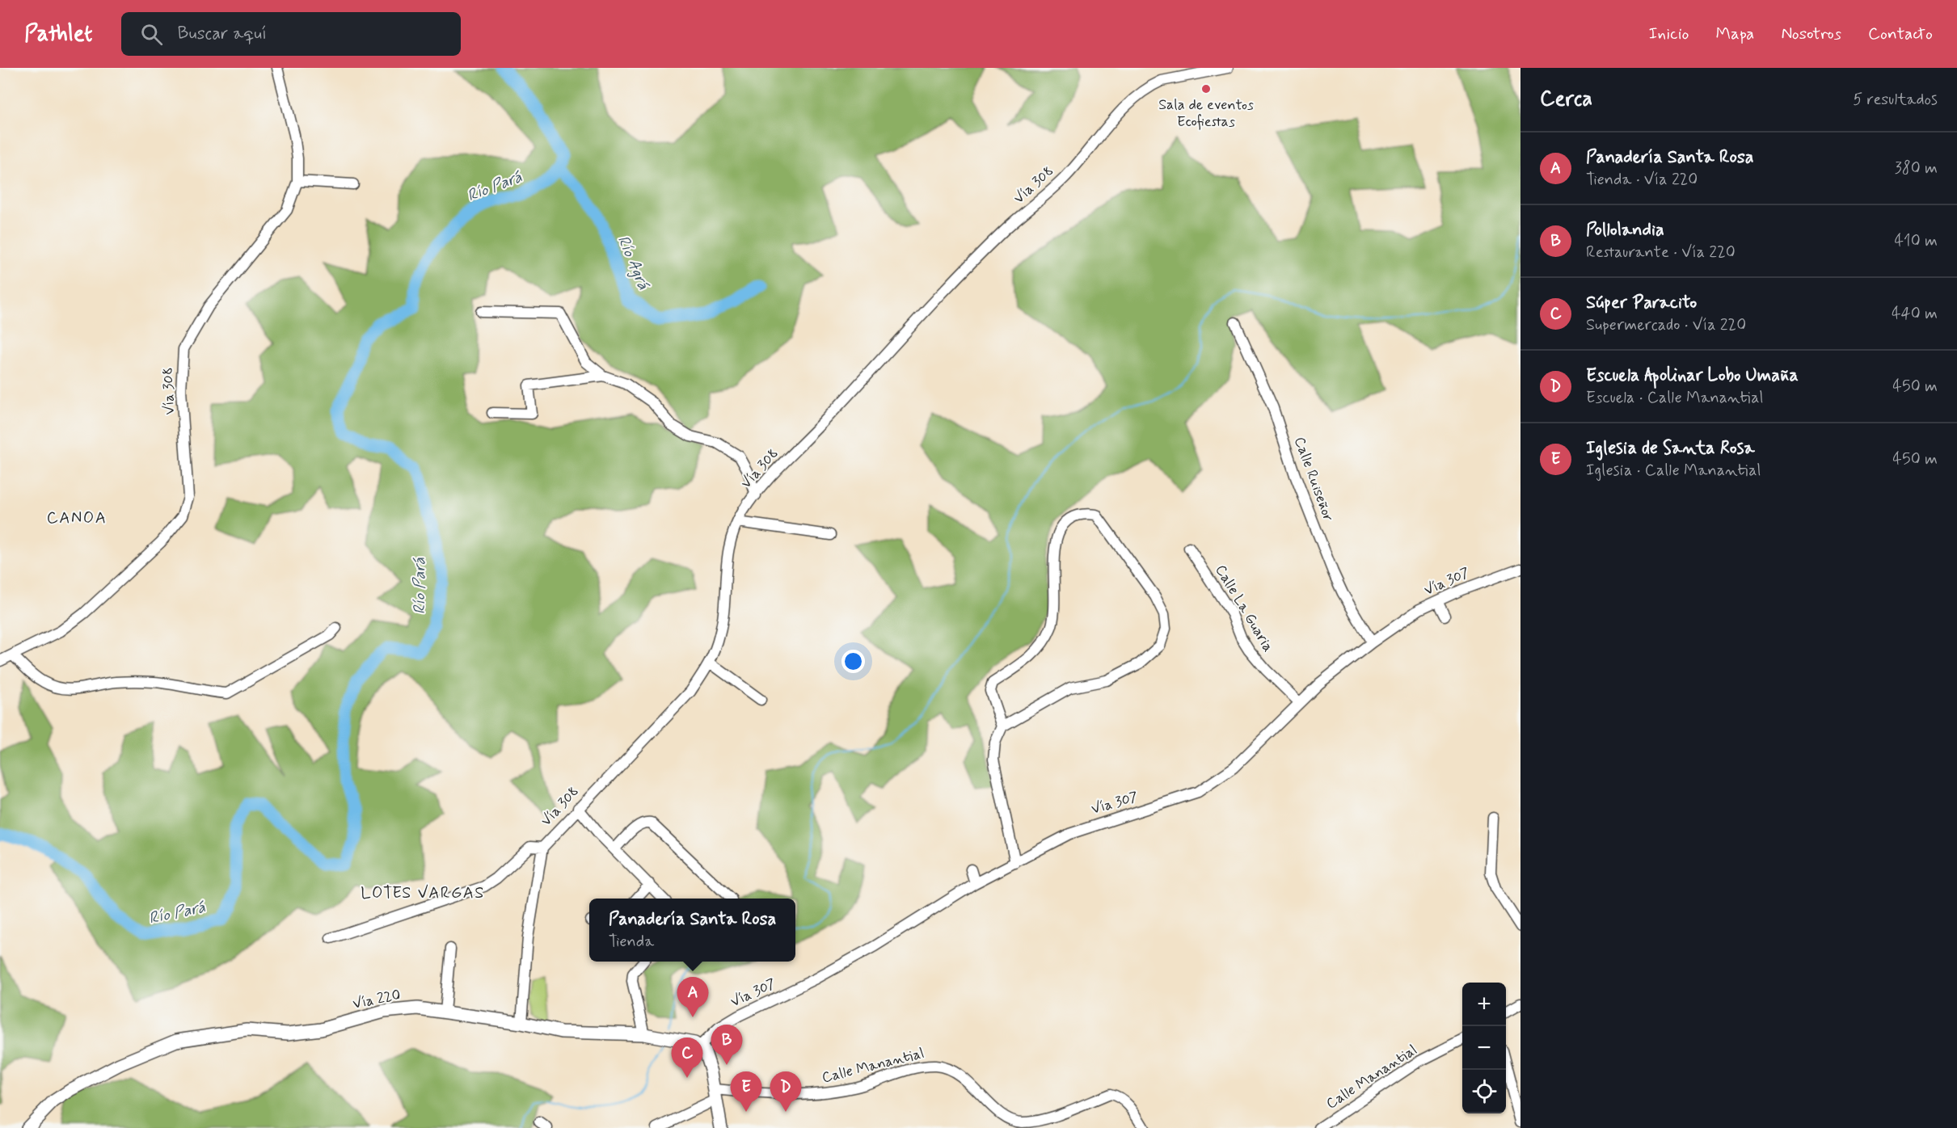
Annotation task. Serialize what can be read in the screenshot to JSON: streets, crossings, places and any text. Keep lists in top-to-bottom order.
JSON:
{
  "streets": {
    "main road": ["Vía 220"],
    "street": [
      "Vía 308",
      "Calle Ruiseñor",
      "Vía 307",
      "Calle La Guaria",
      "Calle Manantial"
    ]
  },
  "crossings": [
    ["Vía 308", "Vía 220"],
    ["Calle Ruiseñor", "Vía 307"],
    ["Vía 307", "Calle La Guaria"],
    ["Vía 307", "Vía 220"]
  ],
  "districts": ["CANOA", "LOTES VARGAS"],
  "water": ["Río Pará", "Río Agrá"],
  "places": ["Sala de eventos Ecofiestas"],
  "page": {
    "header": "Pathlet",
    "search": "Buscar aquí",
    "nav": [
      "Inicio",
      "Mapa",
      "Nosotros",
      "Contacto"
    ],
    "heading": ["Cerca", "5 resultados"],
    "list": [
      {
        "mark": "A",
        "name": "Panadería Santa Rosa",
        "note": "Tienda · Vía 220",
        "value": "380 m"
      },
      {
        "mark": "B",
        "name": "Pollolandia",
        "note": "Restaurante · Vía 220",
        "value": "410 m"
      },
      {
        "mark": "C",
        "name": "Súper Paracito",
        "note": "Supermercado · Vía 220",
        "value": "440 m"
      },
      {
        "mark": "D",
        "name": "Escuela Apolinar Lobo Umaña",
        "note": "Escuela · Calle Manantial",
        "value": "450 m"
      },
      {
        "mark": "E",
        "name": "Iglesia de Santa Rosa",
        "note": "Iglesia · Calle Manantial",
        "value": "450 m"
      }
    ],
    "popup": ["Panadería Santa Rosa", "Tienda"],
    "pins": [
      "A",
      "B",
      "C",
      "D",
      "E"
    ],
    "map_buttons": ["+", "−"]
  }
}
